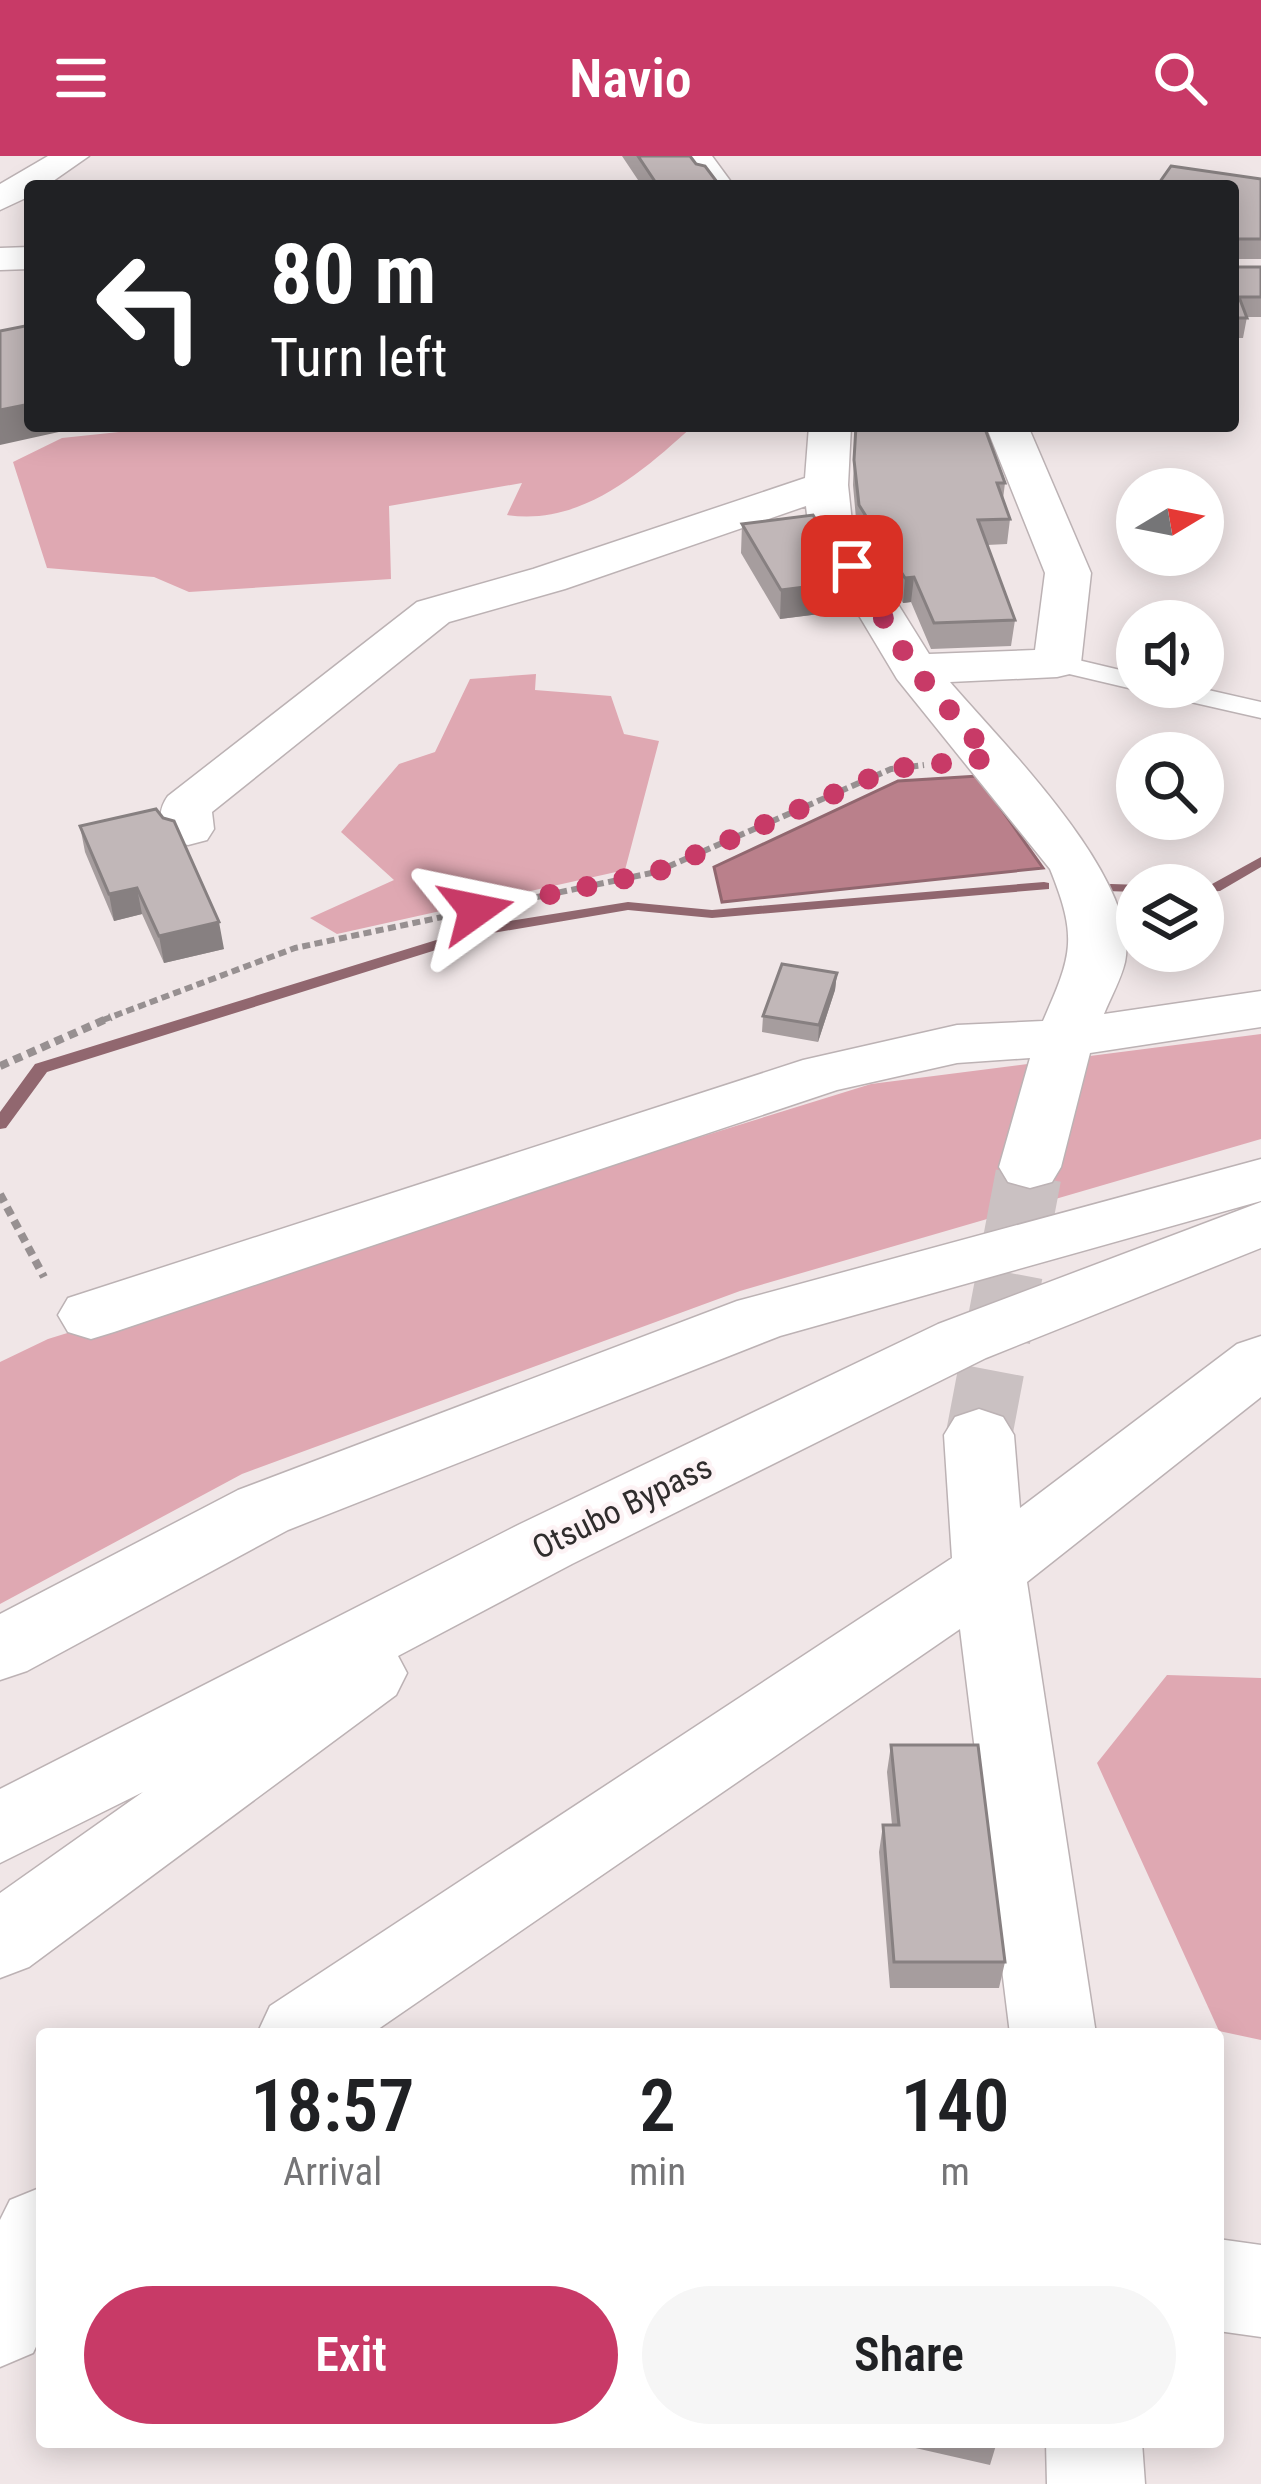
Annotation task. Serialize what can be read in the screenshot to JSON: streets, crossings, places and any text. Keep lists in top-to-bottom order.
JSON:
{
  "streets": {
    "main road": ["Otsubo Bypass"]
  },
  "north": "right",
  "page": {
    "header": "Navio",
    "turn": ["80 m", "Turn left"],
    "eta": [
      "18:57",
      "Arrival",
      "2",
      "min",
      "140",
      "m"
    ],
    "buttons": ["Exit", "Share"]
  }
}
